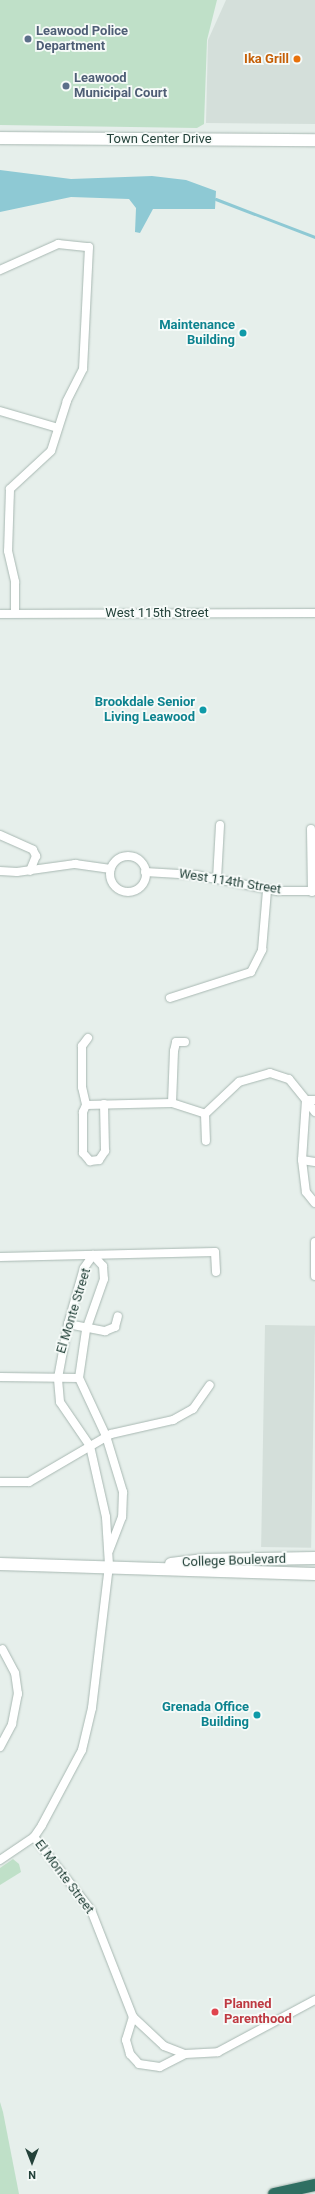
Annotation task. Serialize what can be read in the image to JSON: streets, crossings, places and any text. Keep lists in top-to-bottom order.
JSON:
{
  "streets": {
    "main road": ["Town Center Drive", "College Boulevard"],
    "street": ["West 115th Street", "West 114th Street", "El Monte Street"]
  },
  "crossings": [
    ["El Monte Street", "College Boulevard"]
  ],
  "places": [
    "Leawood Police Department",
    "Ika Grill",
    "Leawood Municipal Court",
    "Maintenance Building",
    "Brookdale Senior Living Leawood",
    "Grenada Office Building",
    "Planned Parenthood"
  ],
  "north": "bottom"
}
